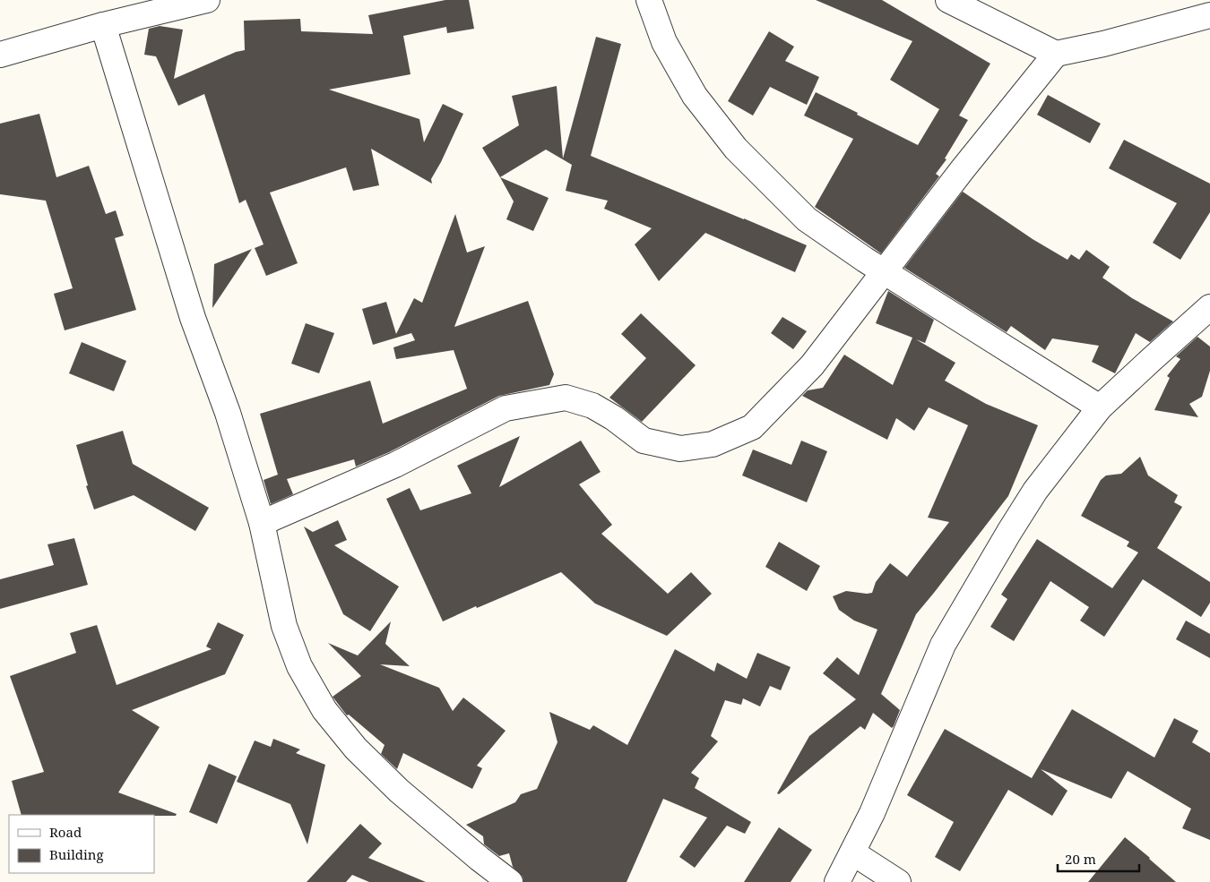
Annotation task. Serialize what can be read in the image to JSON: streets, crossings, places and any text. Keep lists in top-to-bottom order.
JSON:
{
  "legend": ["Road", "Building"],
  "scale_bar": "20 m"
}
